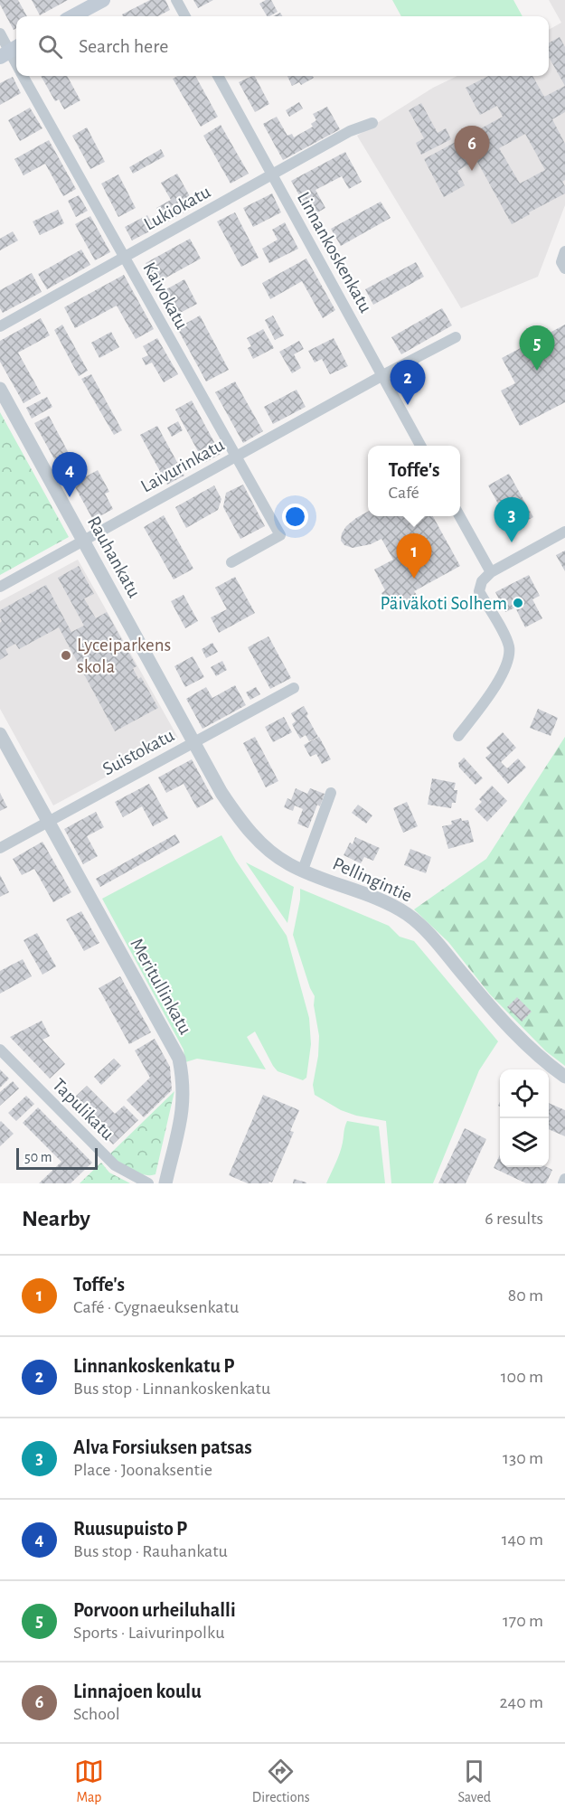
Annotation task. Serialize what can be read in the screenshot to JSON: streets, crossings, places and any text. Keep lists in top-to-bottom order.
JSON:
{
  "streets": {
    "street": [
      "Lukiokatu",
      "Linnankoskenkatu",
      "Kaivokatu",
      "Laivurinkatu",
      "Rauhankatu",
      "Suistokatu",
      "Pellingintie",
      "Meritullinkatu",
      "Tapulikatu"
    ]
  },
  "crossings": [
    ["Lukiokatu", "Linnankoskenkatu"],
    ["Lukiokatu", "Kaivokatu"],
    ["Linnankoskenkatu", "Laivurinkatu"],
    ["Kaivokatu", "Laivurinkatu"],
    ["Laivurinkatu", "Rauhankatu"],
    ["Rauhankatu", "Suistokatu"],
    ["Rauhankatu", "Pellingintie"],
    ["Suistokatu", "Pellingintie"],
    ["Suistokatu", "Meritullinkatu"]
  ],
  "places": ["Päiväkoti Solhem", "Lyceiparkens skola"],
  "scale_bar": "50 m",
  "page": {
    "search": "Search here",
    "pins": [
      "6",
      "5",
      "2",
      "4",
      "3",
      "1"
    ],
    "popup": ["Toffe's", "Café"],
    "scale": "50 m",
    "heading": ["Nearby", "6 results"],
    "list": [
      {
        "mark": "1",
        "name": "Toffe's",
        "note": "Café · Cygnaeuksenkatu",
        "value": "80 m"
      },
      {
        "mark": "2",
        "name": "Linnankoskenkatu P",
        "note": "Bus stop · Linnankoskenkatu",
        "value": "100 m"
      },
      {
        "mark": "3",
        "name": "Alva Forsiuksen patsas",
        "note": "Place · Joonaksentie",
        "value": "130 m"
      },
      {
        "mark": "4",
        "name": "Ruusupuisto P",
        "note": "Bus stop · Rauhankatu",
        "value": "140 m"
      },
      {
        "mark": "5",
        "name": "Porvoon urheiluhalli",
        "note": "Sports · Laivurinpolku",
        "value": "170 m"
      },
      {
        "mark": "6",
        "name": "Linnajoen koulu",
        "note": "School",
        "value": "240 m"
      }
    ],
    "nav": ["Map", "Directions", "Saved"]
  }
}
